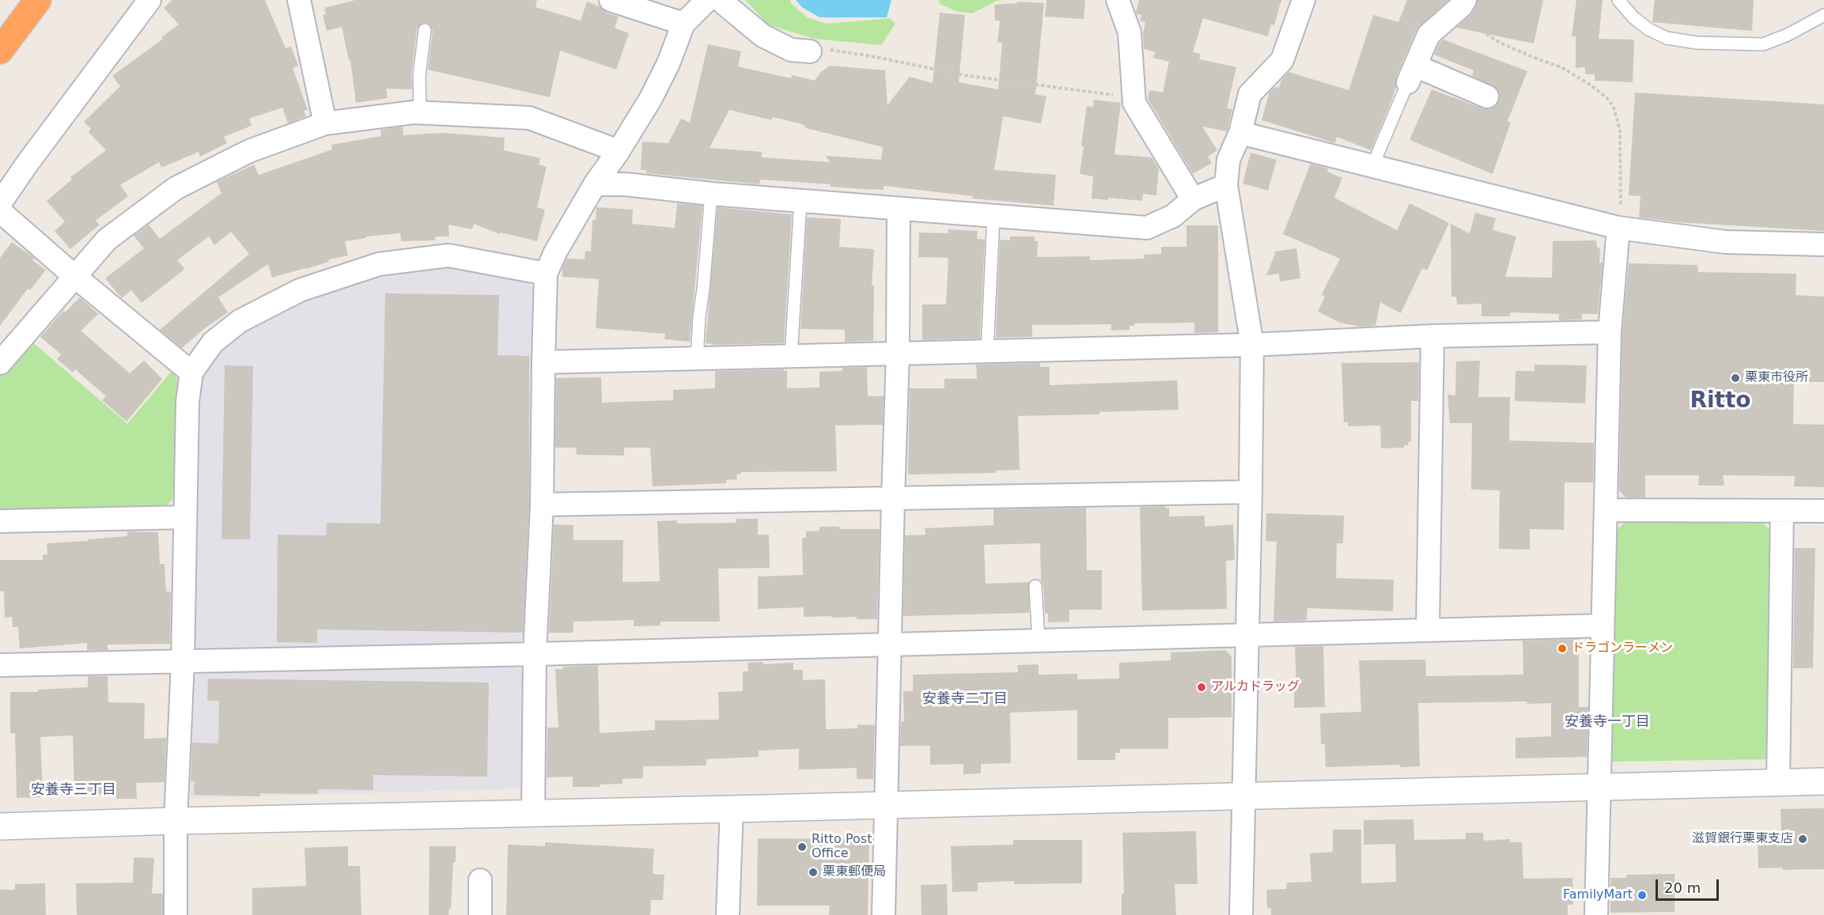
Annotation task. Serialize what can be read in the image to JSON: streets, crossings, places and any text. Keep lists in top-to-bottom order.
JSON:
{
  "districts": [
    "Ritto",
    "安養寺二丁目",
    "安養寺一丁目",
    "安養寺三丁目"
  ],
  "places": [
    "栗東市役所",
    "ドラゴンラーメン",
    "アルカドラッグ",
    "滋賀銀行栗東支店",
    "Ritto Post Office",
    "栗東郵便局",
    "FamilyMart"
  ],
  "scale_bar": "20 m"
}
